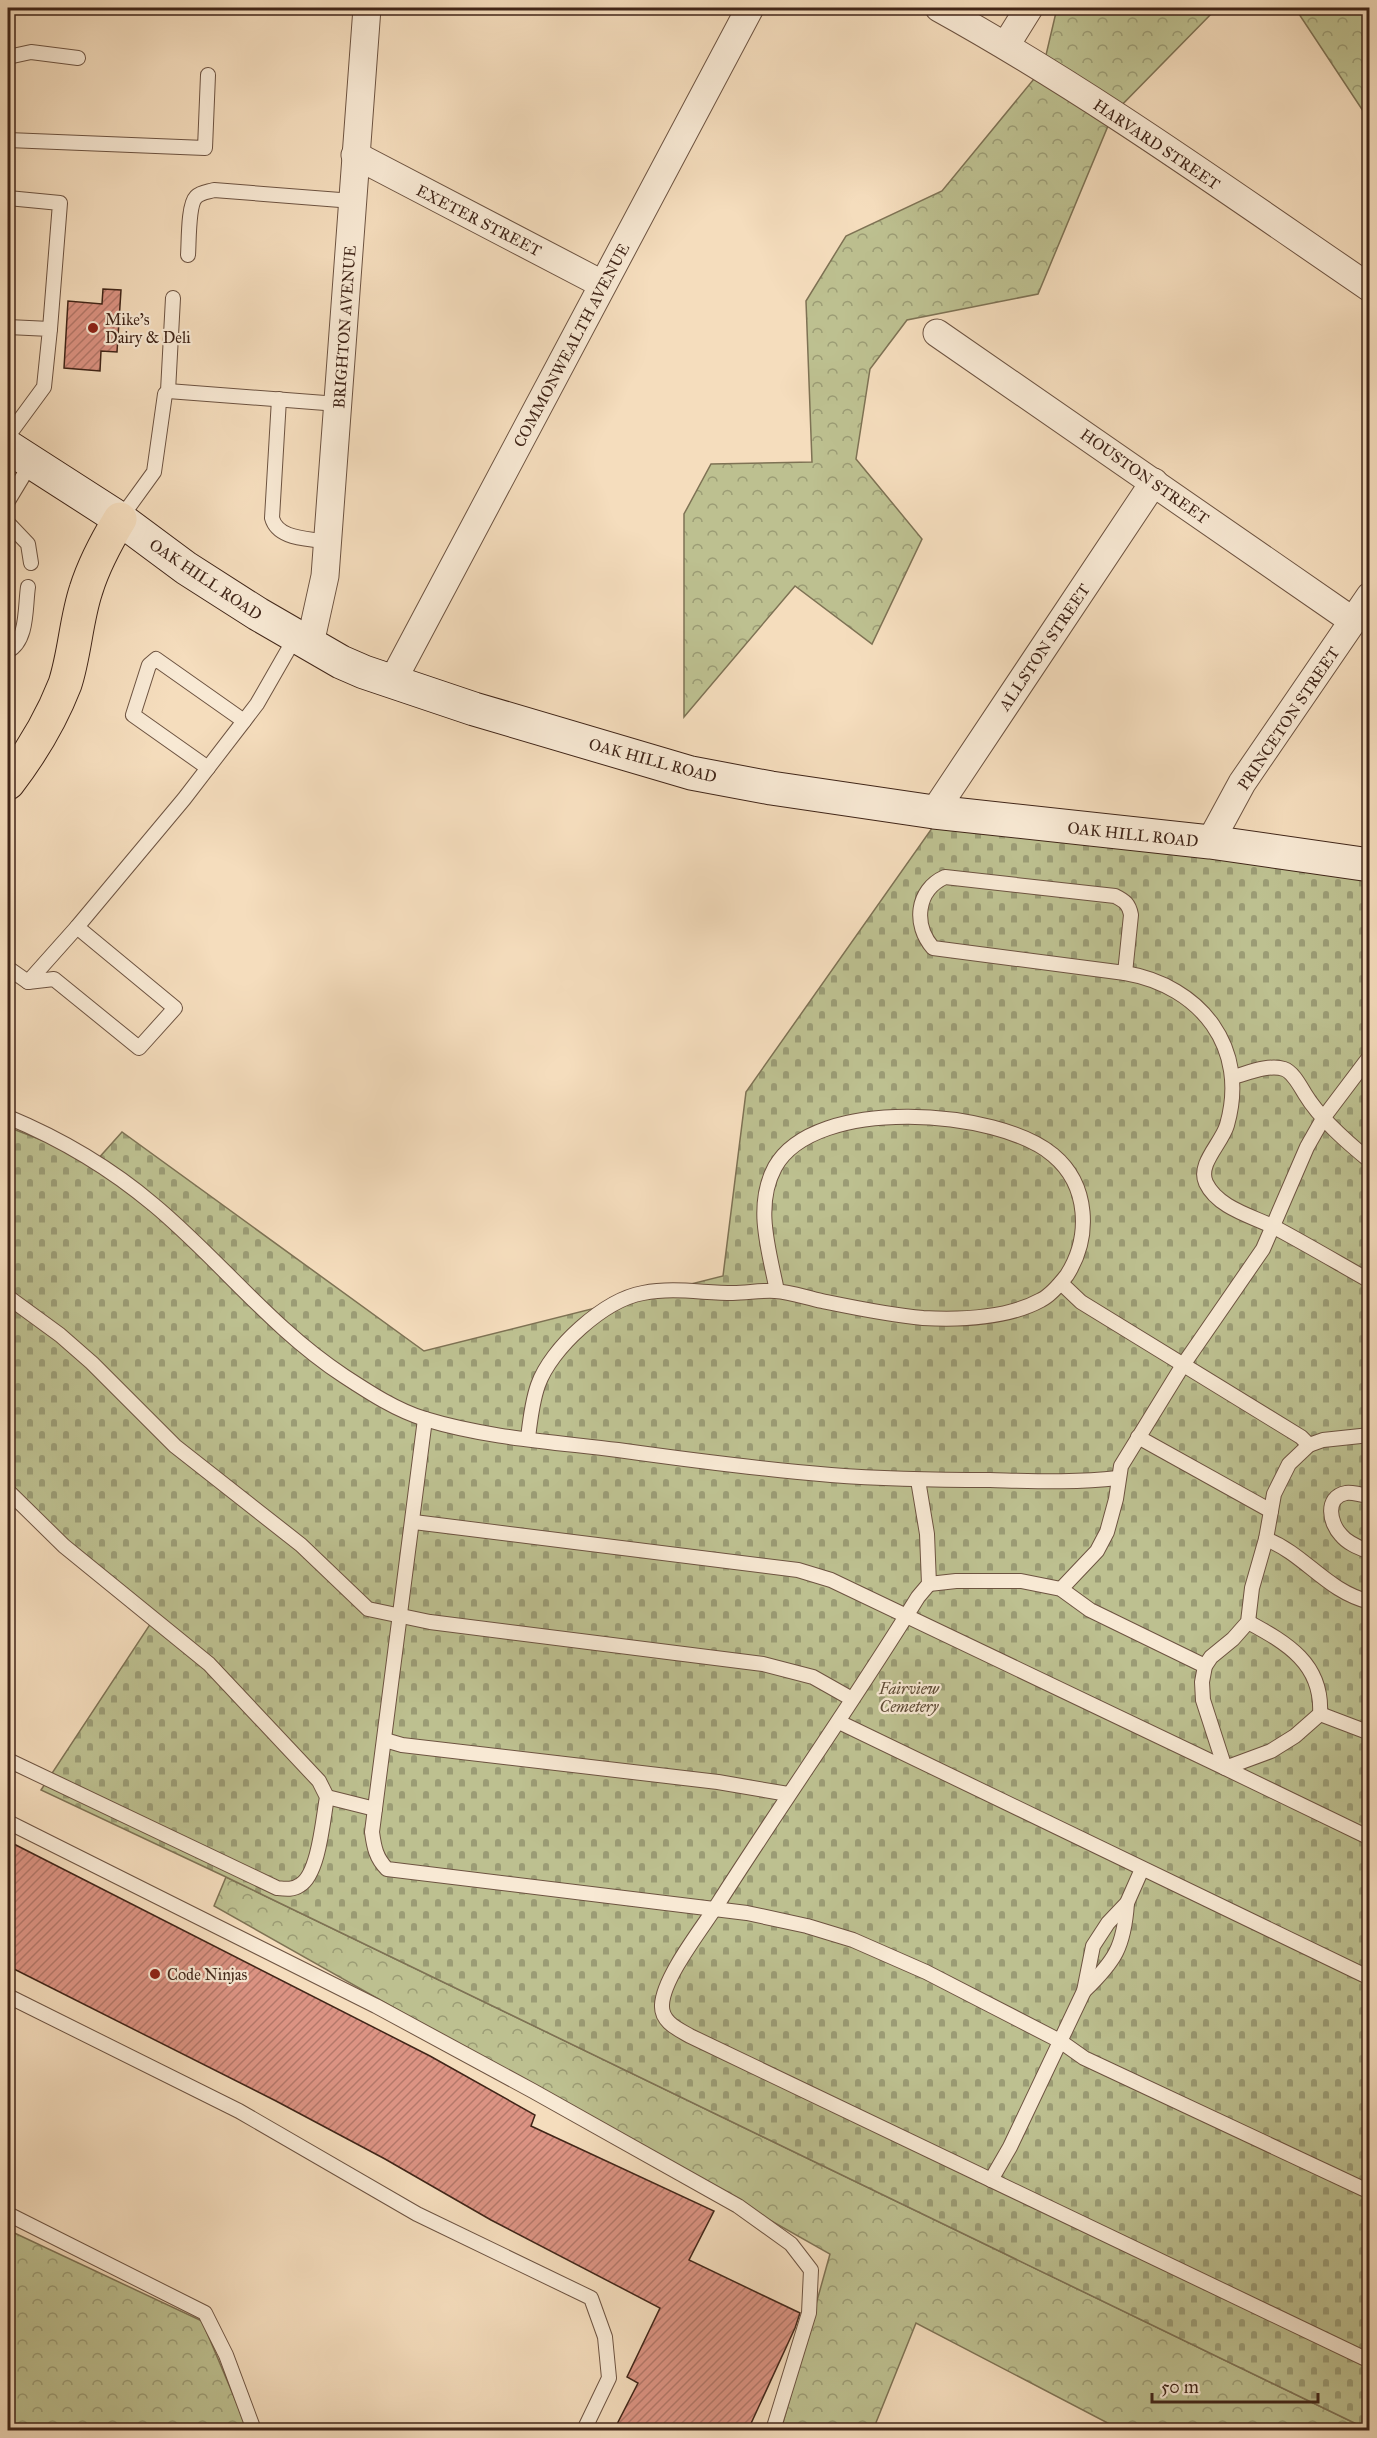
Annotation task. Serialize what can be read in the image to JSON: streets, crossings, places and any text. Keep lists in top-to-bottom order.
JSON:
{
  "streets": {
    "street": [
      "HARVARD STREET",
      "EXETER STREET",
      "BRIGHTON AVENUE",
      "COMMONWEALTH AVENUE",
      "HOUSTON STREET",
      "OAK HILL ROAD",
      "ALLSTON STREET",
      "PRINCETON STREET"
    ]
  },
  "crossings": [
    ["EXETER STREET", "BRIGHTON AVENUE"],
    ["EXETER STREET", "COMMONWEALTH AVENUE"],
    ["BRIGHTON AVENUE", "OAK HILL ROAD"],
    ["COMMONWEALTH AVENUE", "OAK HILL ROAD"],
    ["HOUSTON STREET", "ALLSTON STREET"],
    ["HOUSTON STREET", "PRINCETON STREET"],
    ["OAK HILL ROAD", "ALLSTON STREET"],
    ["OAK HILL ROAD", "PRINCETON STREET"]
  ],
  "parks": ["Fairview Cemetery"],
  "places": ["Mike's Dairy & Deli", "Code Ninjas"],
  "scale_bar": "50 m"
}
